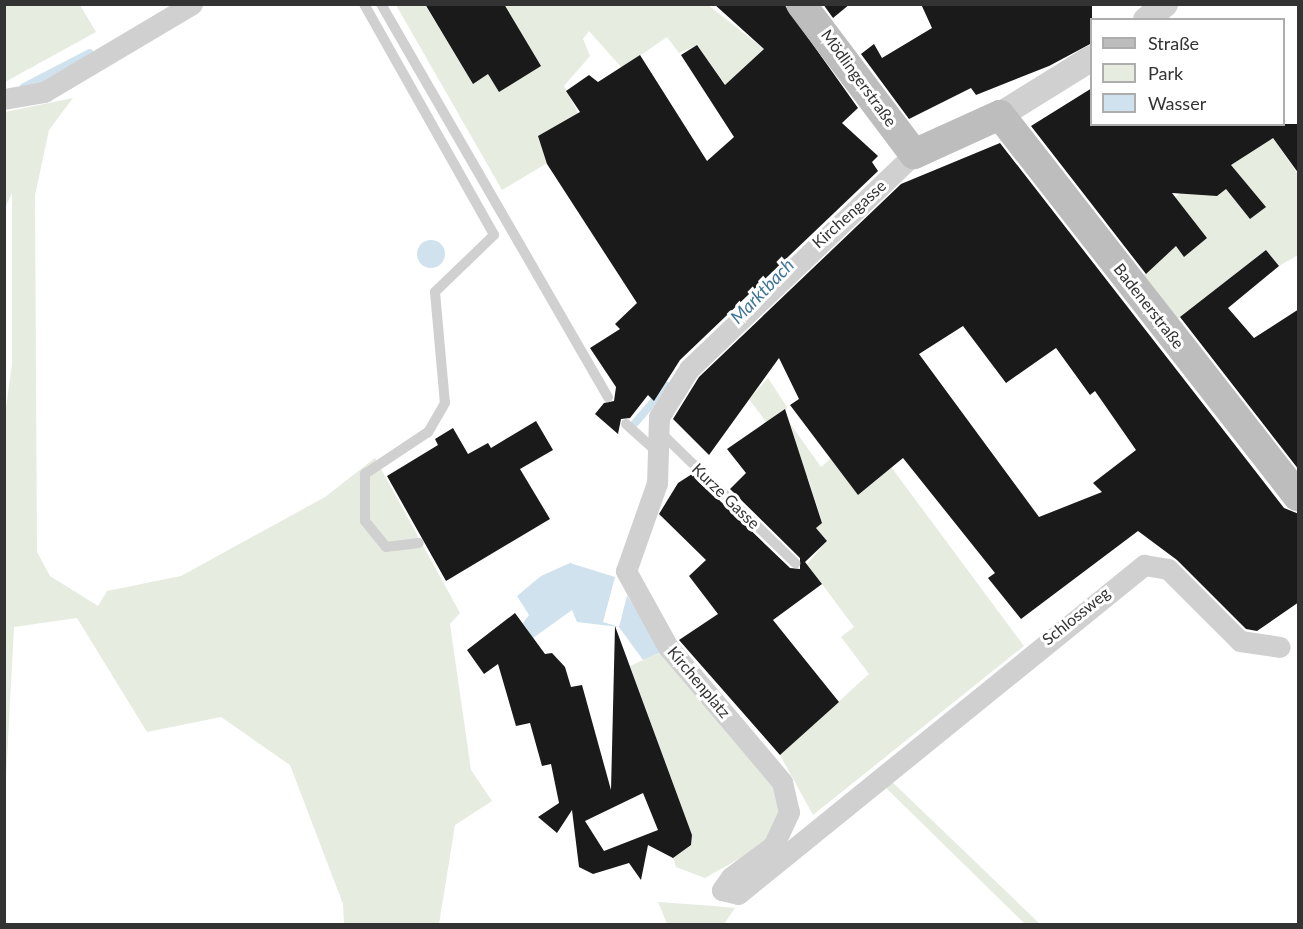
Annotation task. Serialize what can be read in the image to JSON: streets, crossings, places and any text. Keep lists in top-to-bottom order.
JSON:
{
  "streets": {
    "main road": ["Mödlingerstraße", "Badenerstraße"],
    "street": ["Kirchengasse", "Schlossweg", "Kirchenplatz"],
    "lane": ["Kurze Gasse"]
  },
  "crossings": [
    ["Mödlingerstraße", "Kirchengasse"],
    ["Kirchengasse", "Kirchenplatz"],
    ["Kurze Gasse", "Kirchenplatz"],
    ["Schlossweg", "Kirchenplatz"]
  ],
  "water": ["Marktbach"],
  "legend": ["Straße", "Park", "Wasser"]
}
